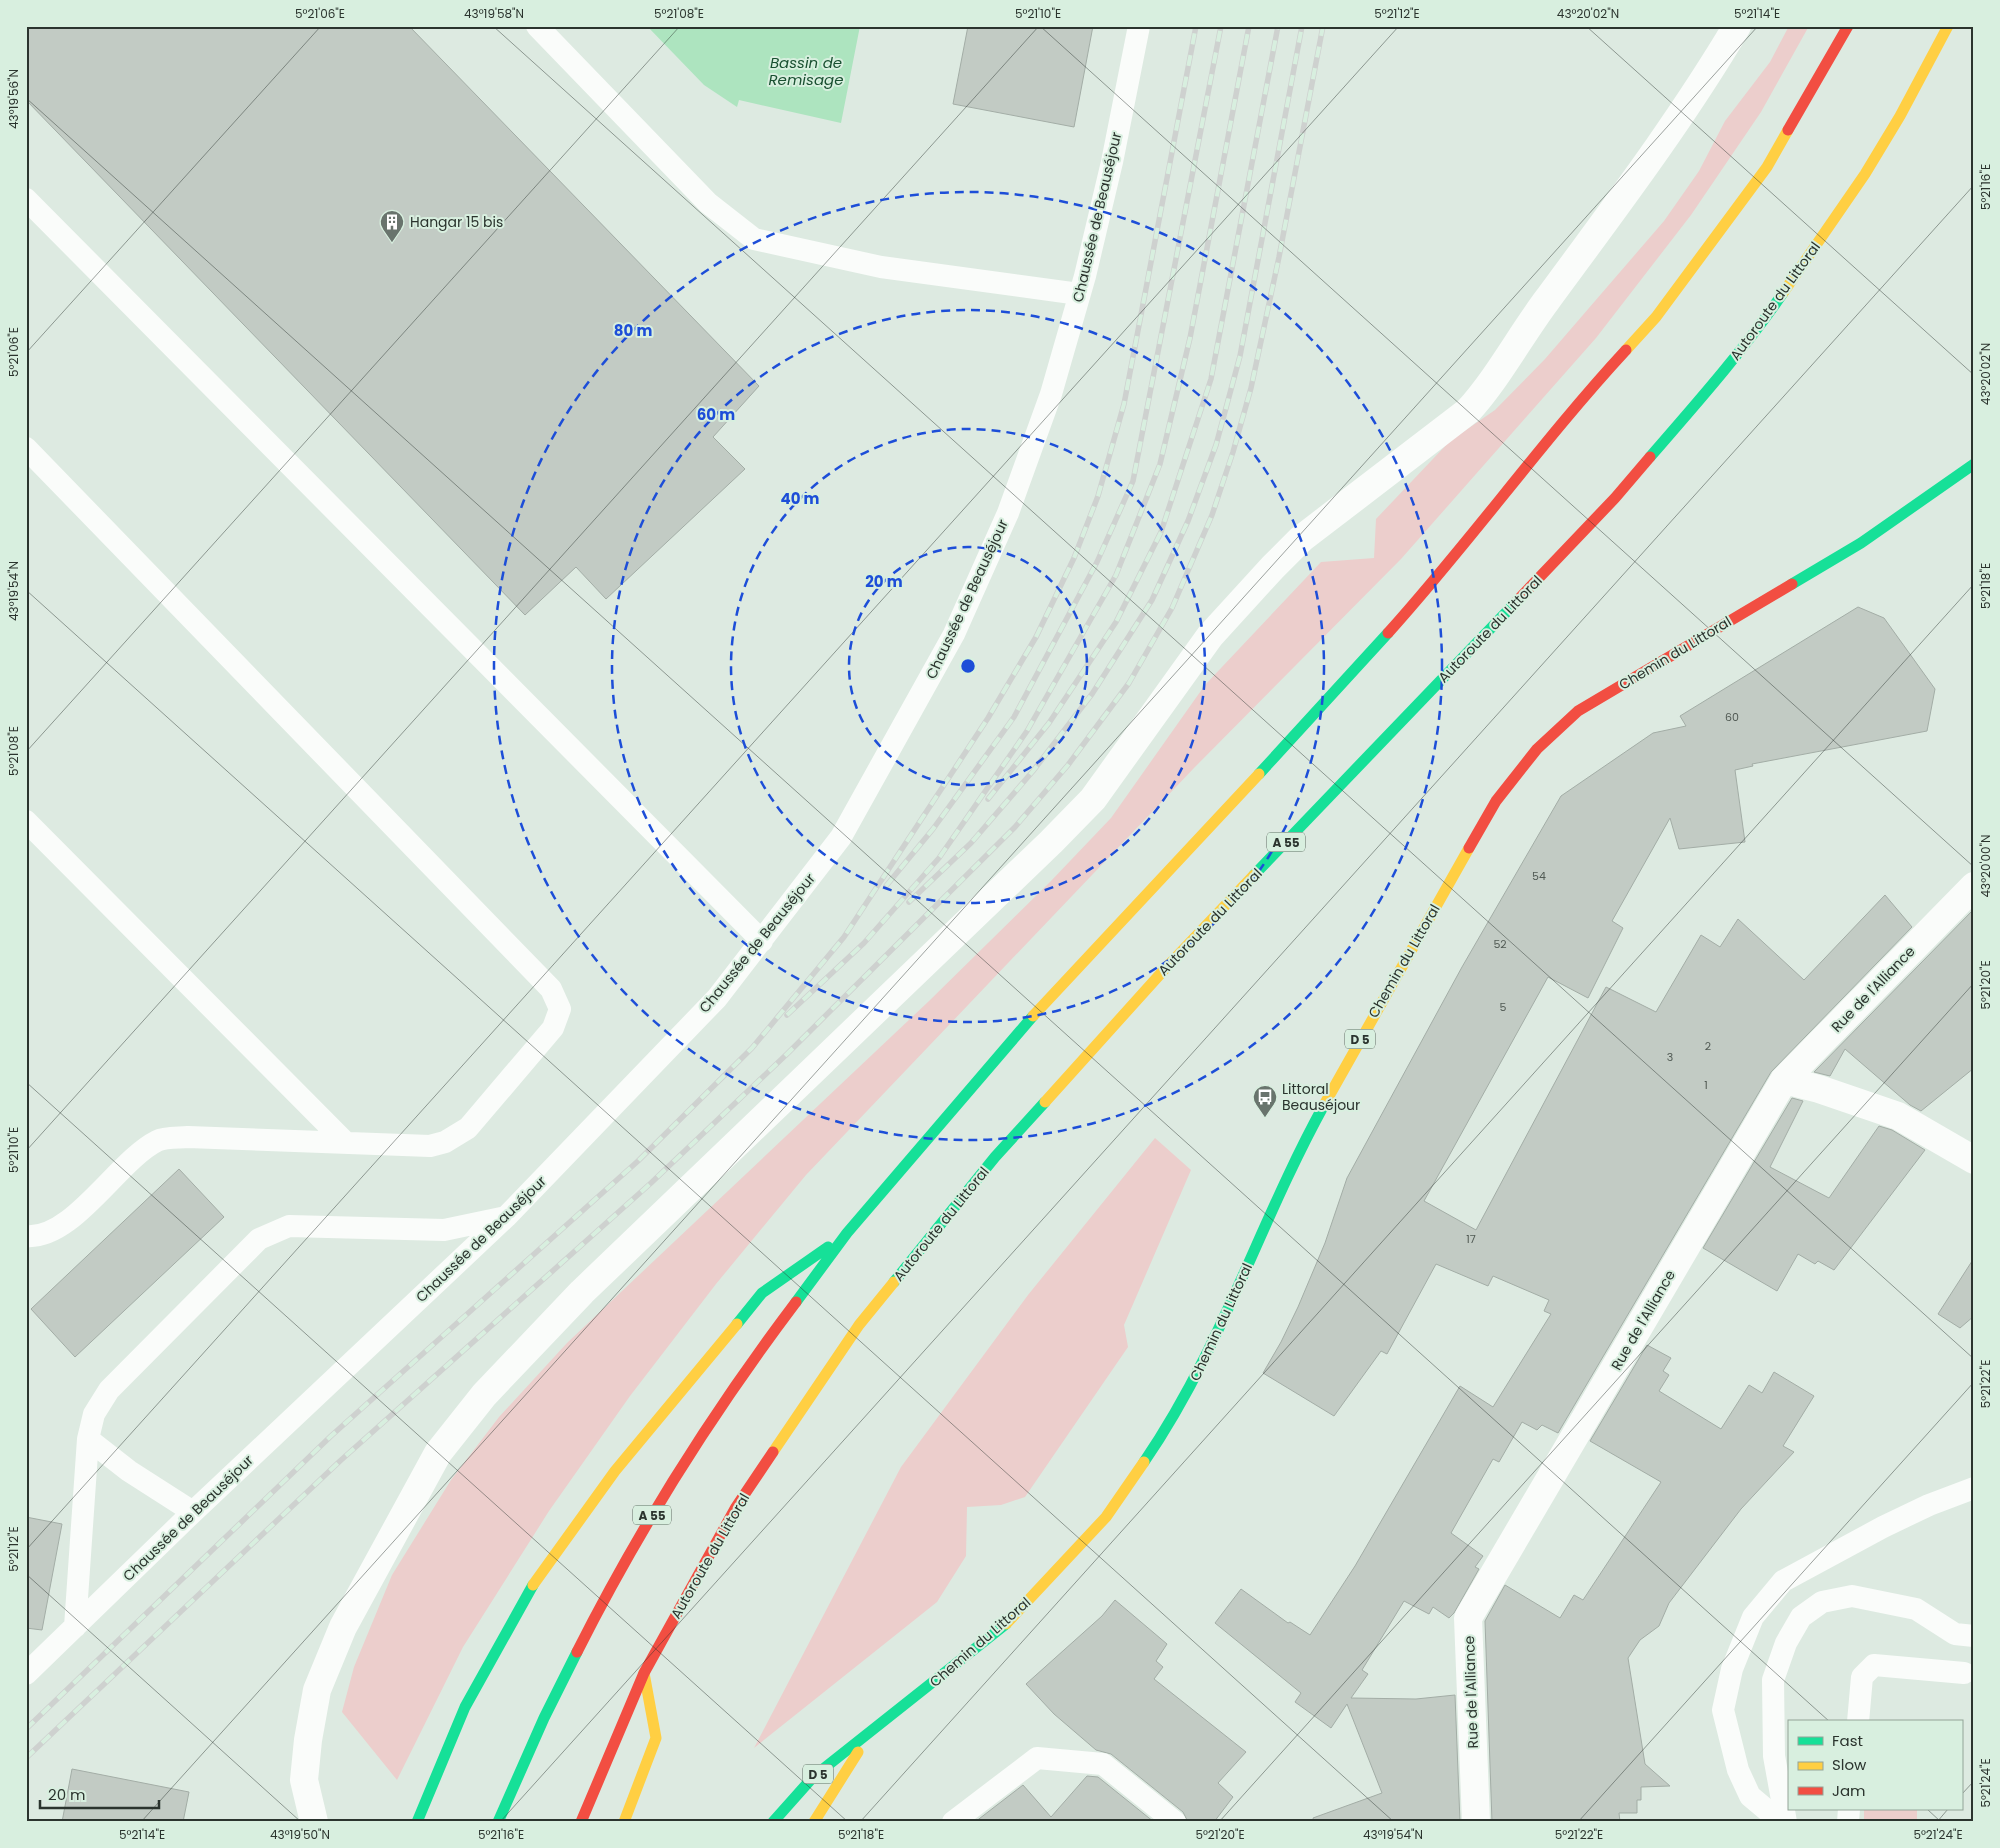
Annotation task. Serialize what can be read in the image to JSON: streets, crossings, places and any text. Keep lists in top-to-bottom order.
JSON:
{
  "streets": {
    "main road": [
      "Autoroute du Littoral",
      "Chemin du Littoral",
      "A 55",
      "D 5"
    ],
    "street": ["Rue de l'Alliance"],
    "lane": ["Chaussée de Beauséjour"]
  },
  "water": ["Bassin de Remisage"],
  "places": {
    "building": ["Hangar 15 bis"],
    "bus stop": ["Littoral Beauséjour"]
  },
  "house_numbers": [
    "60",
    "54",
    "52",
    "5",
    "2",
    "3",
    "1",
    "17"
  ],
  "legend": ["Fast", "Slow", "Jam"],
  "scale_bar": "20 m",
  "coordinates": [
    "5°21'06\"E",
    "43°19'58\"N",
    "5°21'08\"E",
    "5°21'10\"E",
    "5°21'12\"E",
    "43°20'02\"N",
    "5°21'14\"E",
    "43°19'56\"N",
    "5°21'16\"E",
    "5°21'18\"E",
    "43°19'54\"N",
    "43°20'00\"N",
    "5°21'20\"E",
    "5°21'22\"E",
    "5°21'24\"E",
    "43°19'50\"N"
  ],
  "rings": [
    "80 m",
    "60 m",
    "40 m",
    "20 m"
  ]
}
